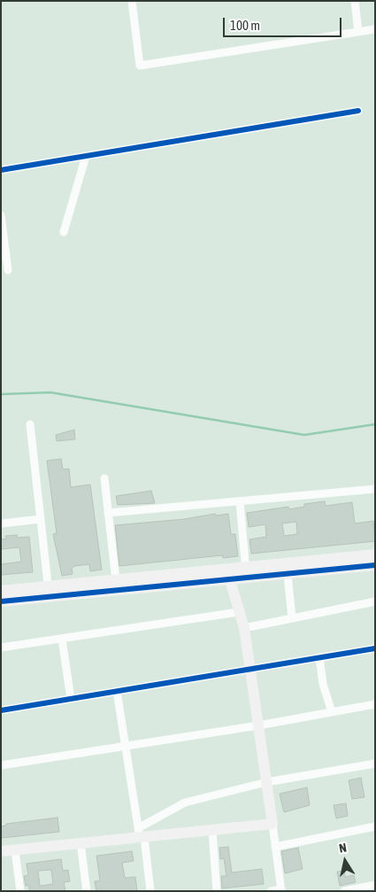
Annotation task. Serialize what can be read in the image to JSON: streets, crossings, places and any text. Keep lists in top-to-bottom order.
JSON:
{
  "scale_bar": "100 m",
  "north": "top"
}
